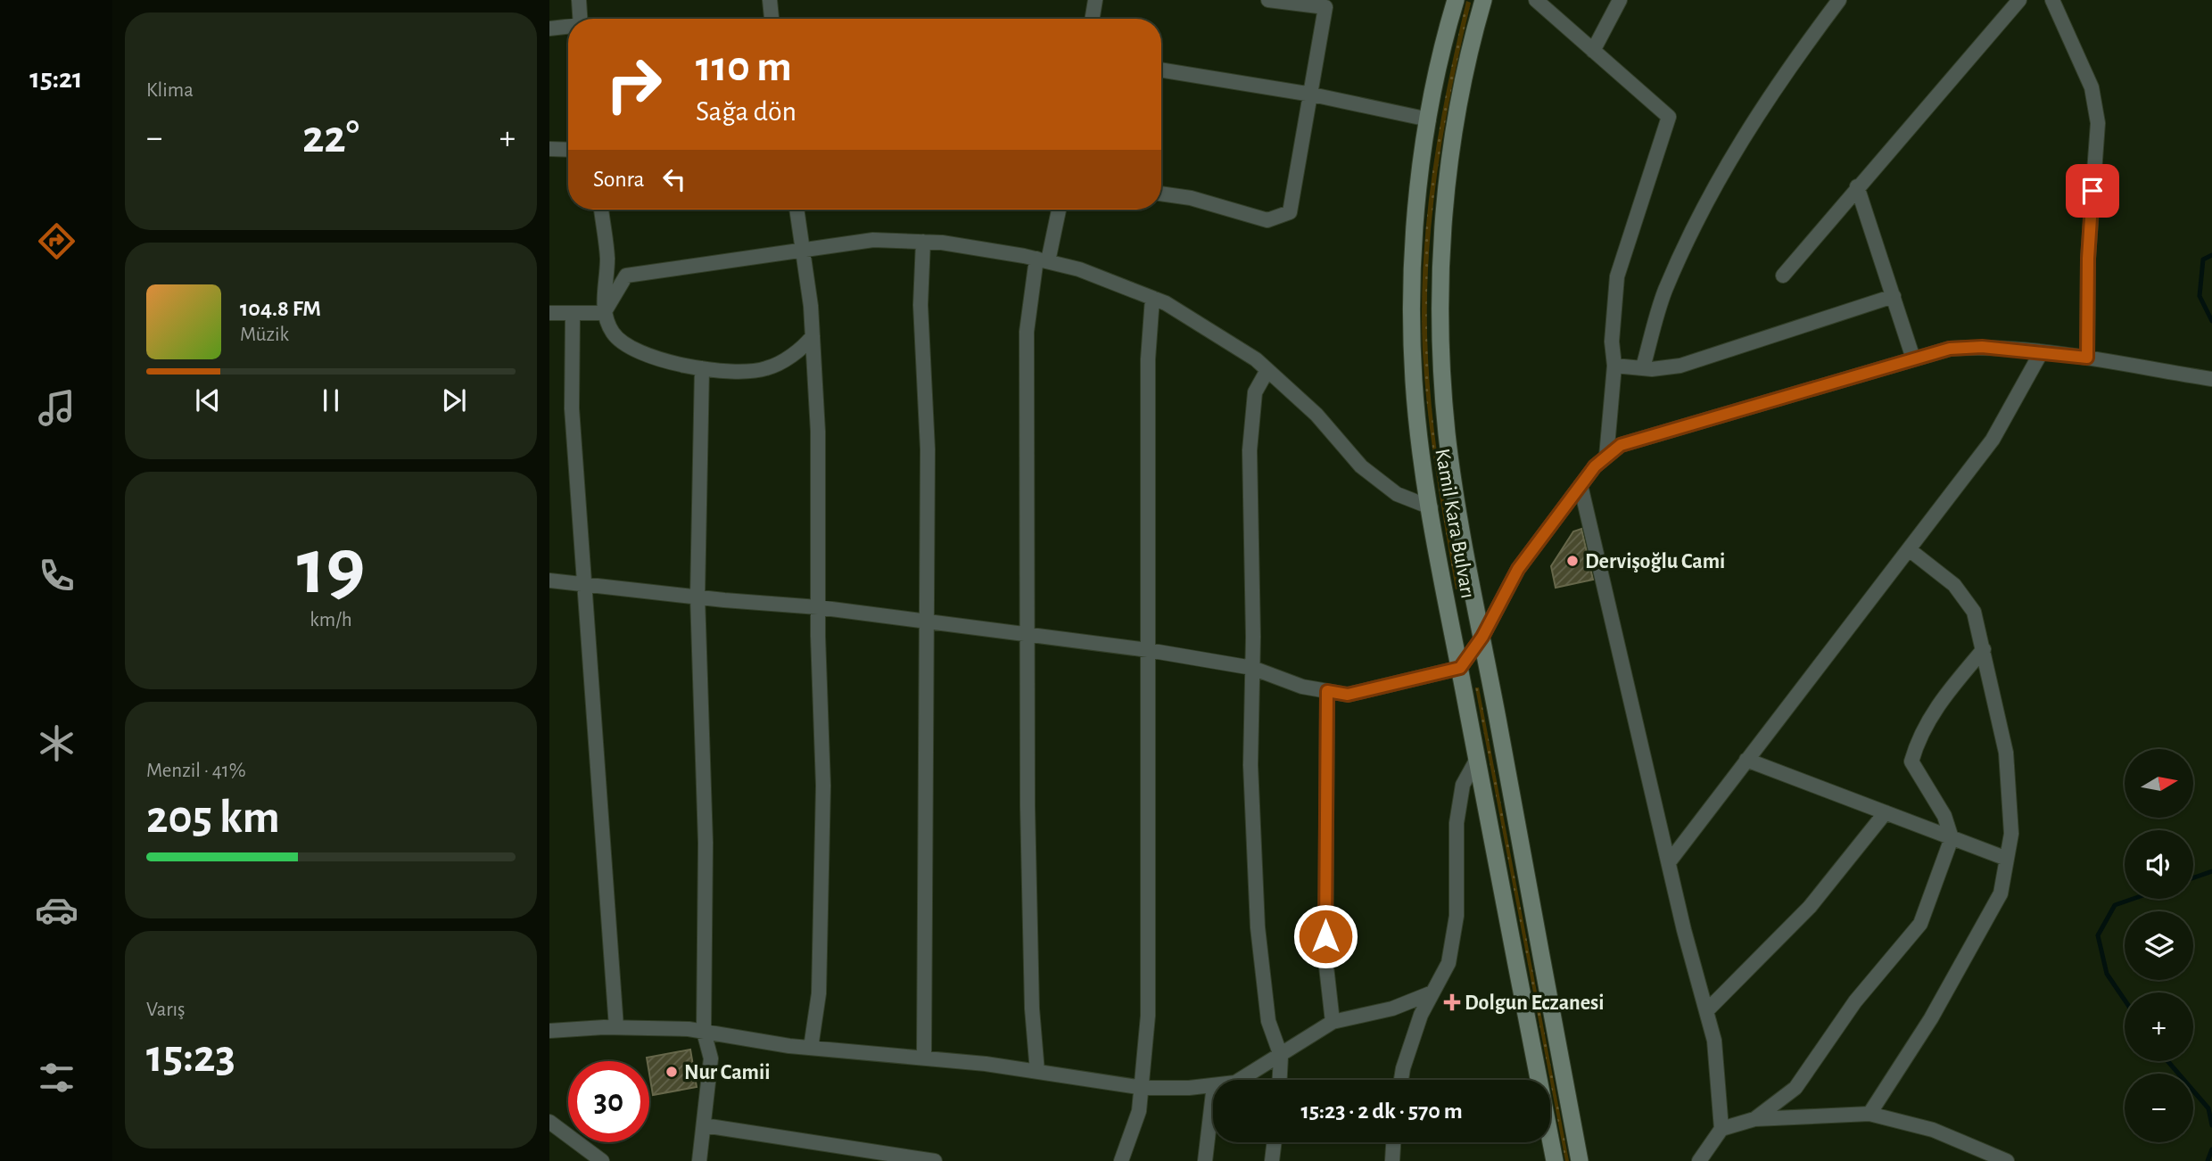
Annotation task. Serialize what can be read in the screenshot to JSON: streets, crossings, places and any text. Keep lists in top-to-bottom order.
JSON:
{
  "streets": {
    "main road": ["Kamil Kara Bulvarı"]
  },
  "places": {
    "other": ["Dervişoğlu Cami", "Nur Camii"],
    "health": ["Dolgun Eczanesi"]
  },
  "north": "right",
  "page": {
    "tabs": "15:21",
    "tile": [
      "Klima",
      ["19", "km/h"],
      ["Menzil · 41%", "205 km"],
      ["Varış", "15:23"]
    ],
    "turn": ["110 m", "Sağa dön"],
    "heat": ["−", "22°", "+"],
    "then": "Sonra",
    "song": ["104.8 FM", "Müzik"],
    "map_buttons": ["+", "−"],
    "limit": "30",
    "trip": "15:23 · 2 dk · 570 m"
  }
}
